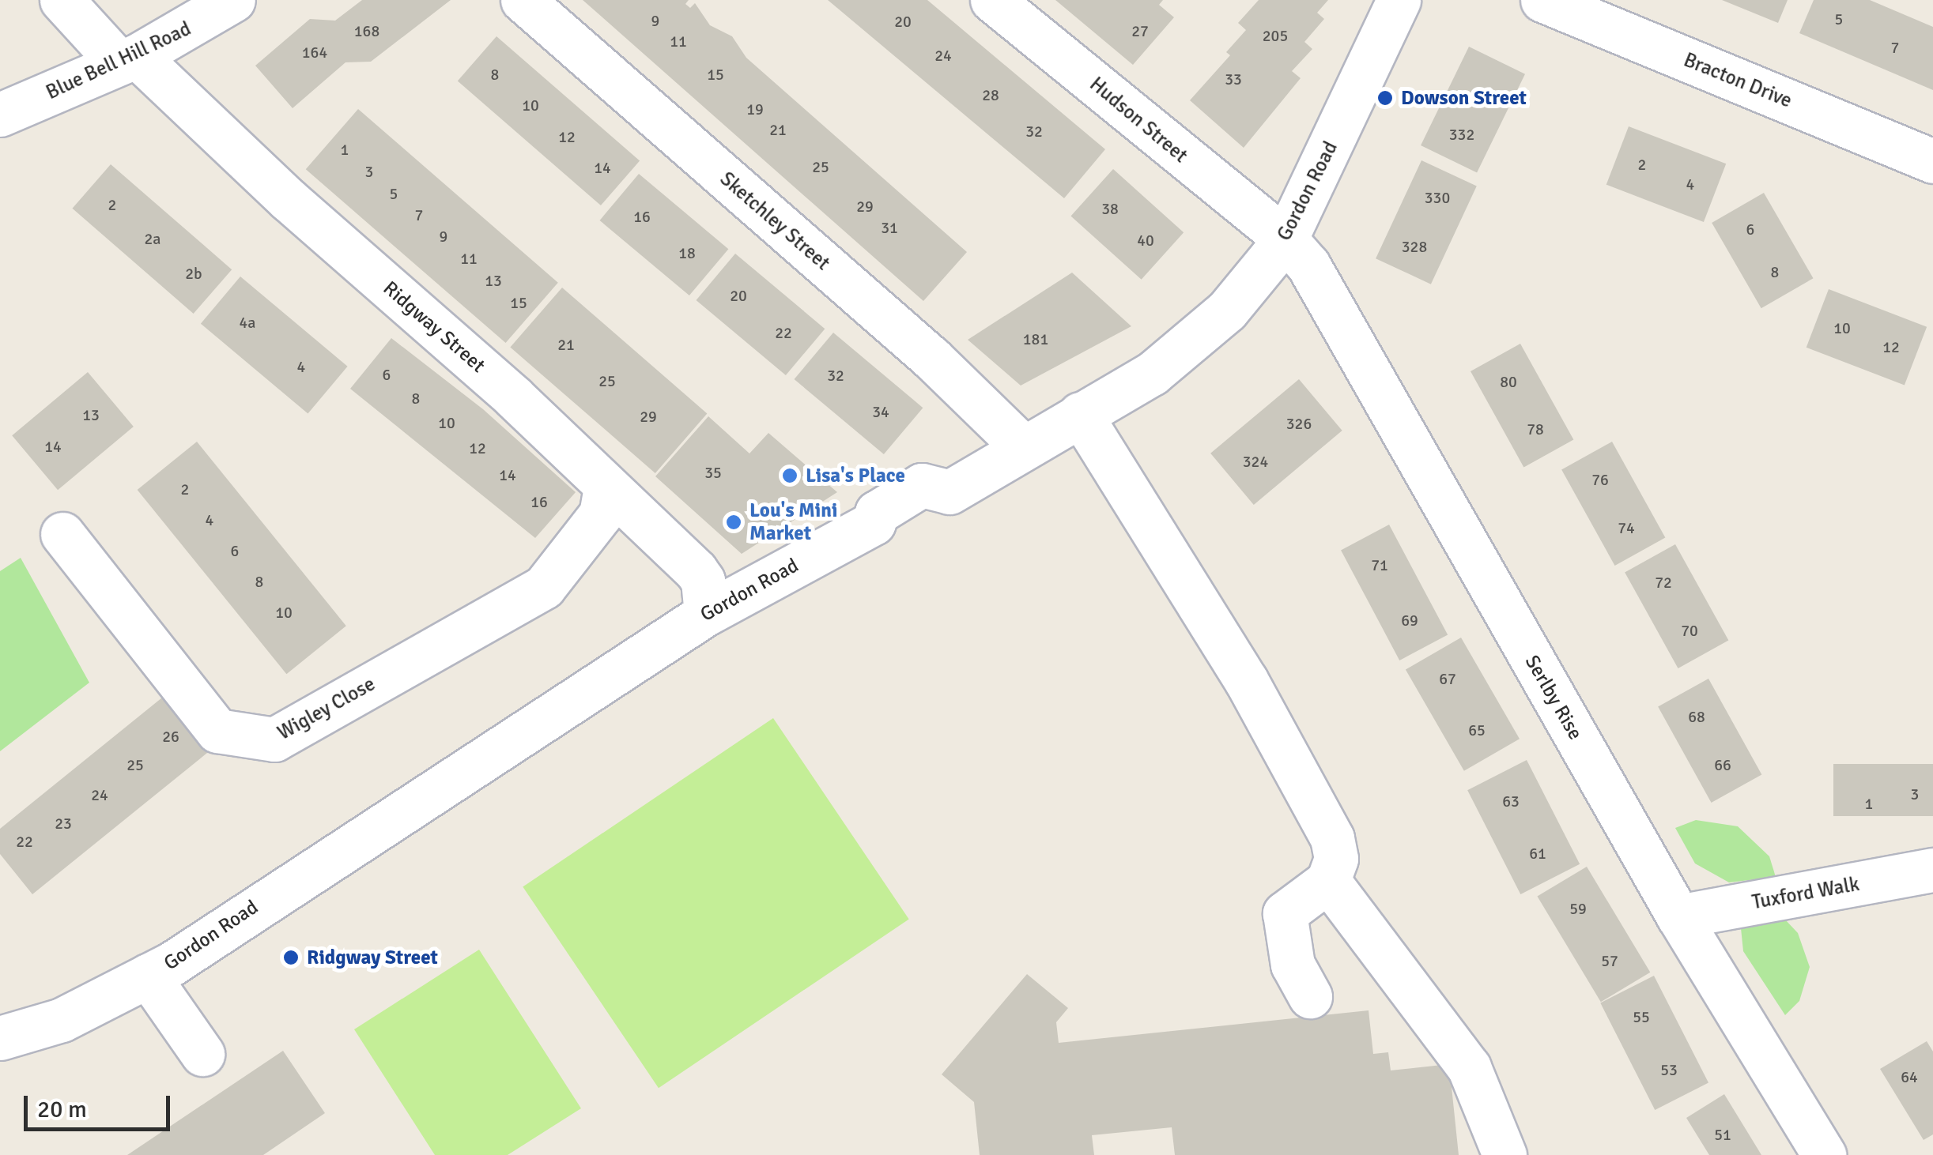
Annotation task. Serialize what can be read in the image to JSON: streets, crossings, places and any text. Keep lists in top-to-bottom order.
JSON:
{
  "streets": {
    "street": [
      "Blue Bell Hill Road",
      "Bracton Drive",
      "Hudson Street",
      "Gordon Road",
      "Sketchley Street",
      "Ridgway Street",
      "Serlby Rise",
      "Wigley Close",
      "Tuxford Walk"
    ]
  },
  "crossings": [
    ["Blue Bell Hill Road", "Ridgway Street"],
    ["Hudson Street", "Gordon Road"],
    ["Hudson Street", "Serlby Rise"],
    ["Gordon Road", "Sketchley Street"],
    ["Gordon Road", "Ridgway Street"],
    ["Gordon Road", "Serlby Rise"],
    ["Ridgway Street", "Wigley Close"],
    ["Serlby Rise", "Tuxford Walk"]
  ],
  "places": [
    "Dowson Street",
    "Lisa's Place",
    "Lou's Mini Market",
    "Ridgway Street"
  ],
  "house_numbers": [
    "5",
    "9",
    "20",
    "168",
    "27",
    "205",
    "11",
    "7",
    "164",
    "24",
    "8",
    "15",
    "33",
    "28",
    "10",
    "19",
    "21",
    "32",
    "332",
    "12",
    "1",
    "2",
    "25",
    "14",
    "3",
    "4",
    "5",
    "330",
    "2",
    "29",
    "38",
    "7",
    "16",
    "31",
    "6",
    "9",
    "2a",
    "40",
    "328",
    "18",
    "11",
    "8",
    "2b",
    "13",
    "20",
    "15",
    "4a",
    "10",
    "22",
    "181",
    "21",
    "12",
    "4",
    "6",
    "32",
    "25",
    "80",
    "8",
    "34",
    "13",
    "29",
    "10",
    "326",
    "78",
    "14",
    "12",
    "324",
    "35",
    "14",
    "76",
    "2",
    "16",
    "4",
    "74",
    "6",
    "71",
    "8",
    "72",
    "10",
    "69",
    "70",
    "67",
    "68",
    "65",
    "26",
    "25",
    "66",
    "3",
    "24",
    "63",
    "1",
    "23",
    "22",
    "61",
    "59",
    "57",
    "55",
    "53",
    "64",
    "51"
  ],
  "scale_bar": "20 m"
}
